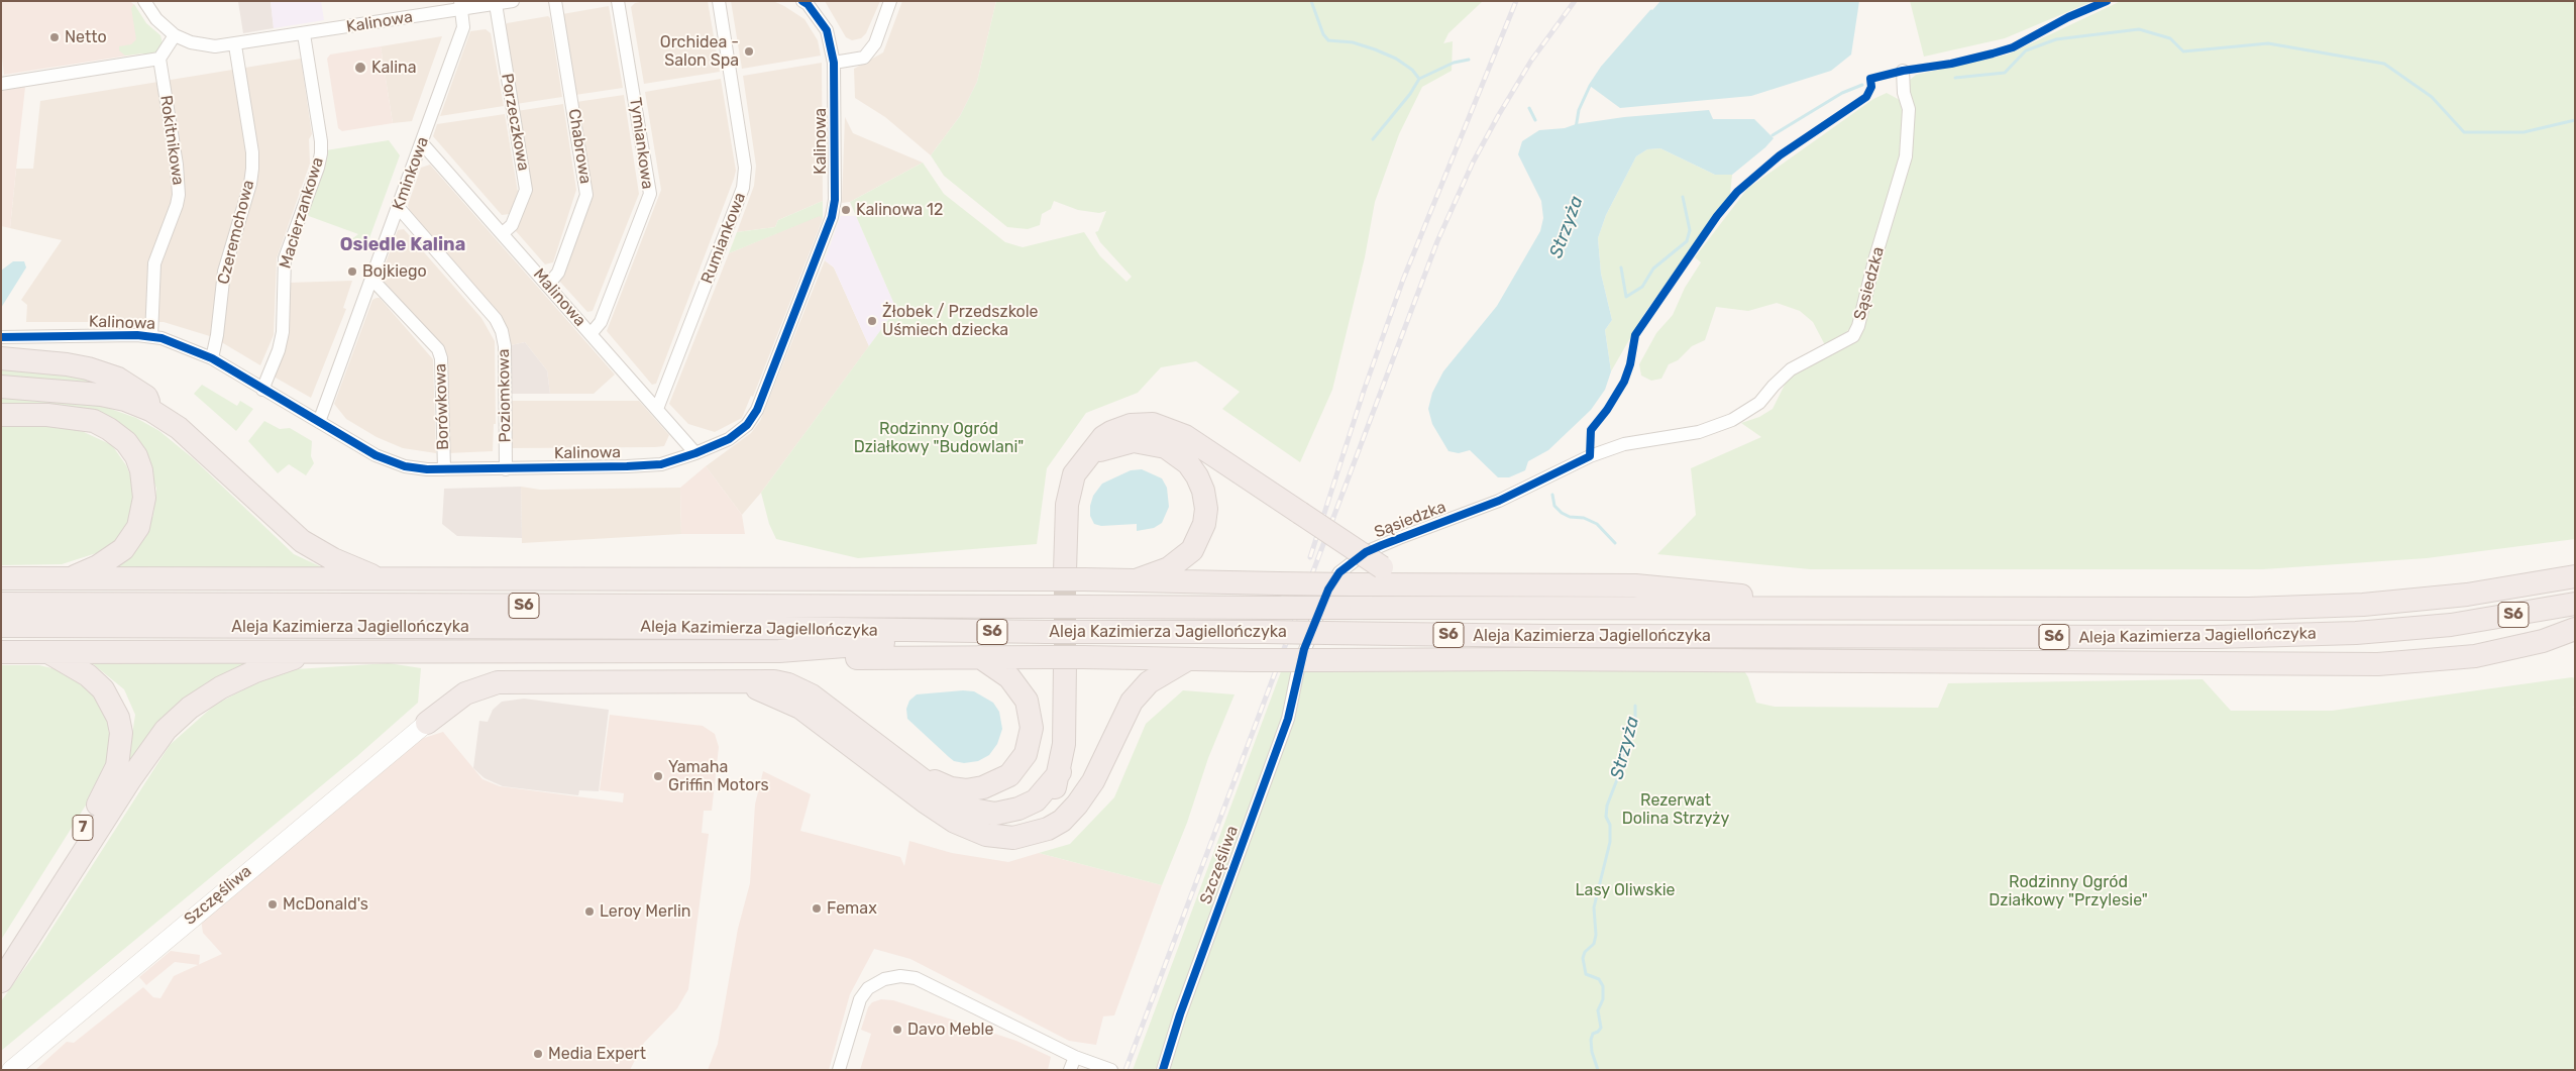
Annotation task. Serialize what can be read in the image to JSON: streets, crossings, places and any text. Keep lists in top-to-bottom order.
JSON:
{
  "streets": {
    "highway": ["S6", "Aleja Kazimierza Jagiellończyka", "7"],
    "street": [
      "Kalinowa",
      "Porzeczkowa",
      "Rokitnikowa",
      "Tymiankowa",
      "Chabrowa",
      "Kminkowa",
      "Macierzankowa",
      "Czeremchowa",
      "Rumiankowa",
      "Sąsiedzka",
      "Malinowa",
      "Poziomkowa",
      "Borówkowa",
      "Szczęśliwa"
    ]
  },
  "crossings": [
    ["Kalinowa", "Porzeczkowa"],
    ["Kalinowa", "Rokitnikowa"],
    ["Kalinowa", "Kminkowa"],
    ["Kalinowa", "Macierzankowa"],
    ["Kalinowa", "Czeremchowa"],
    ["Kalinowa", "Malinowa"],
    ["Kalinowa", "Poziomkowa"],
    ["Kalinowa", "Borówkowa"],
    ["Porzeczkowa", "Malinowa"],
    ["Tymiankowa", "Malinowa"],
    ["Chabrowa", "Malinowa"],
    ["Kminkowa", "Malinowa"],
    ["Kminkowa", "Poziomkowa"],
    ["Kminkowa", "Borówkowa"],
    ["Rumiankowa", "Malinowa"],
    ["Sąsiedzka", "Szczęśliwa"]
  ],
  "districts": ["Osiedle Kalina"],
  "water": ["Strzyża"],
  "parks": [
    "Rodzinny Ogród Działkowy \"Budowlani\"",
    "Rezerwat Dolina Strzyży",
    "Rodzinny Ogród Działkowy \"Przylesie\"",
    "Lasy Oliwskie"
  ],
  "places": [
    "Netto",
    "Orchidea - Salon Spa",
    "Kalina",
    "Kalinowa 12",
    "Bojkiego",
    "Żłobek / Przedszkole Uśmiech dziecka",
    "Yamaha Griffin Motors",
    "McDonald's",
    "Femax",
    "Leroy Merlin",
    "Davo Meble",
    "Media Expert"
  ]
}
